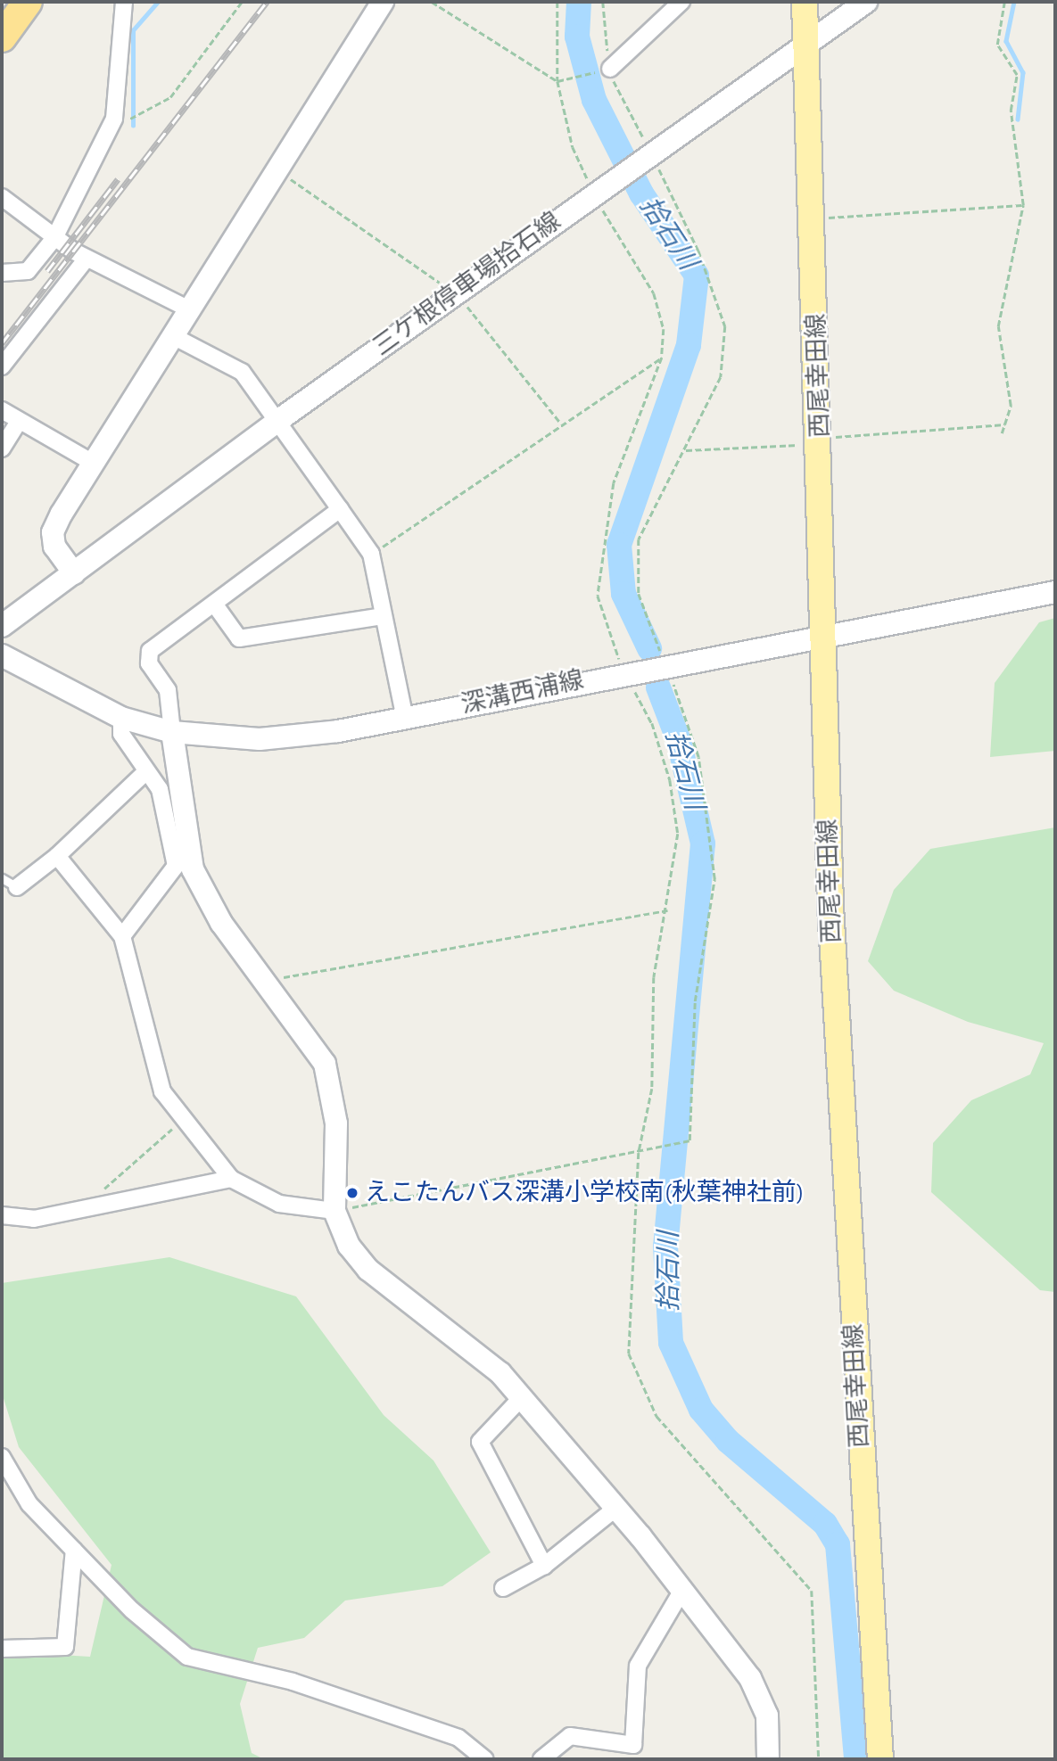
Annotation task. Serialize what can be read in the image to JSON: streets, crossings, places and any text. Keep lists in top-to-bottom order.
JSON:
{
  "streets": {
    "main road": ["三ケ根停車場拾石線", "西尾幸田線", "深溝西浦線"]
  },
  "crossings": [
    ["三ケ根停車場拾石線", "西尾幸田線"],
    ["西尾幸田線", "深溝西浦線"]
  ],
  "water": ["拾石川"],
  "places": ["えこたんバス深溝小学校南(秋葉神社前)"]
}
